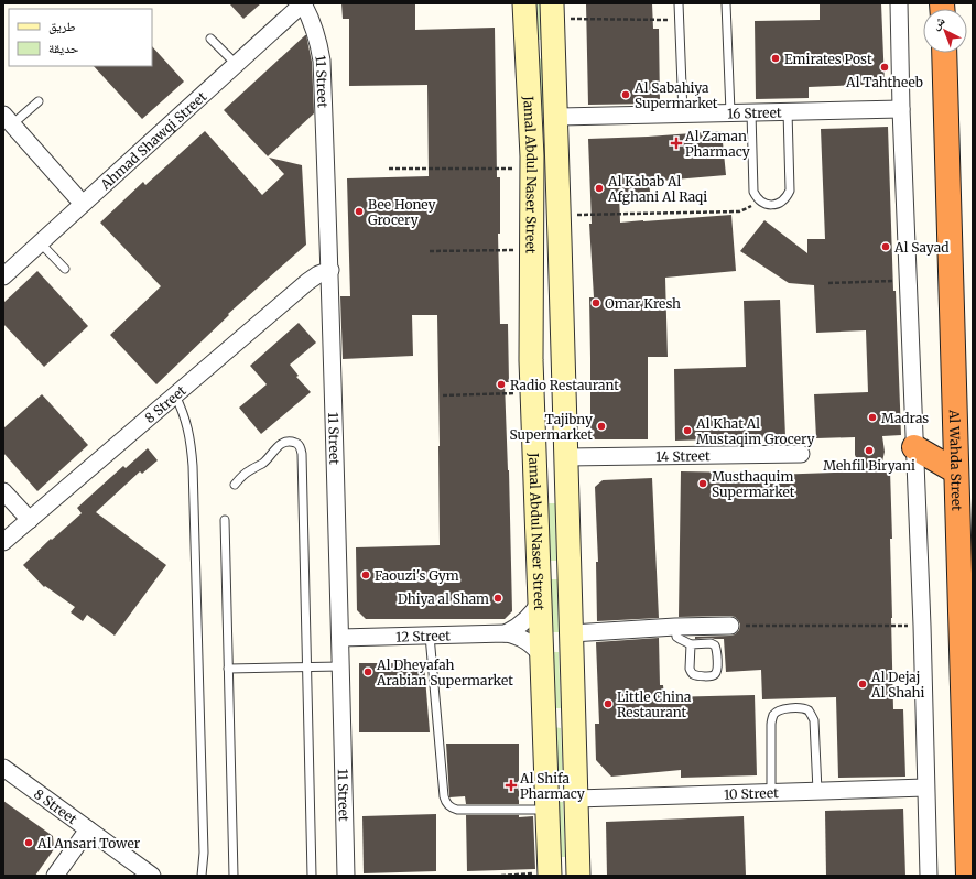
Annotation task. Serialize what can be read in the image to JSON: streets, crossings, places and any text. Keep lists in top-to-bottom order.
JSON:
{
  "streets": {
    "highway": ["Al Wahda Street"],
    "street": [
      "11 Street",
      "16 Street",
      "Ahmad Shawqi Street",
      "Jamal Abdul Naser Street",
      "8 Street",
      "14 Street",
      "12 Street",
      "10 Street"
    ]
  },
  "crossings": [
    ["11 Street", "Ahmad Shawqi Street"],
    ["11 Street", "8 Street"],
    ["11 Street", "12 Street"],
    ["16 Street", "Jamal Abdul Naser Street"],
    ["Jamal Abdul Naser Street", "14 Street"],
    ["Jamal Abdul Naser Street", "12 Street"],
    ["Jamal Abdul Naser Street", "10 Street"]
  ],
  "places": {
    "other": [
      "Emirates Post",
      "Al Tahtheeb",
      "Al Sabahiya Supermarket",
      "Al Kabab Al Afghani Al Raqi",
      "Bee Honey Grocery",
      "Al Sayad",
      "Omar Kresh",
      "Radio Restaurant",
      "Madras",
      "Tajibny Supermarket",
      "Al Khat Al Mustaqim Grocery",
      "Mehfil Biryani",
      "Musthaquim Supermarket",
      "Faouzi's Gym",
      "Dhiya al Sham",
      "Al Dheyafah Arabian Supermarket",
      "Al Dejaj Al Shahi",
      "Little China Restaurant",
      "Al Ansari Tower"
    ],
    "health": ["Al Zaman Pharmacy", "Al Shifa Pharmacy"]
  },
  "legend": ["طريق", "حديقة"],
  "north": "top left"
}
